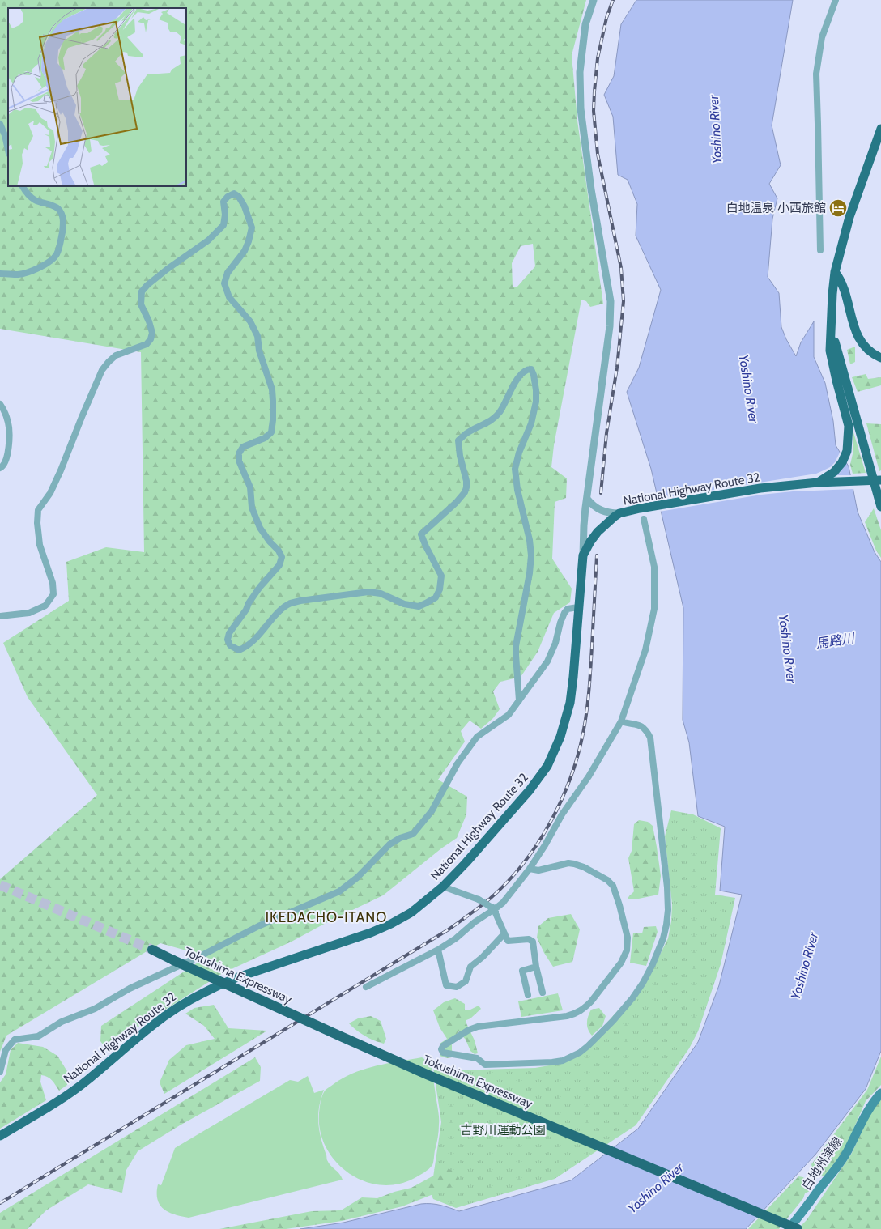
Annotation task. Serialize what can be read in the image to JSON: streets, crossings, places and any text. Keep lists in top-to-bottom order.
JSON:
{
  "streets": {
    "highway": ["National Highway Route 32", "Tokushima Expressway"],
    "main road": ["白地州津線"]
  },
  "districts": ["IKEDACHO-ITANO"],
  "water": ["Yoshino River", "馬路川"],
  "parks": ["吉野川運動公園"],
  "places": {
    "hotel": ["白地温泉 小西旅館"]
  }
}
